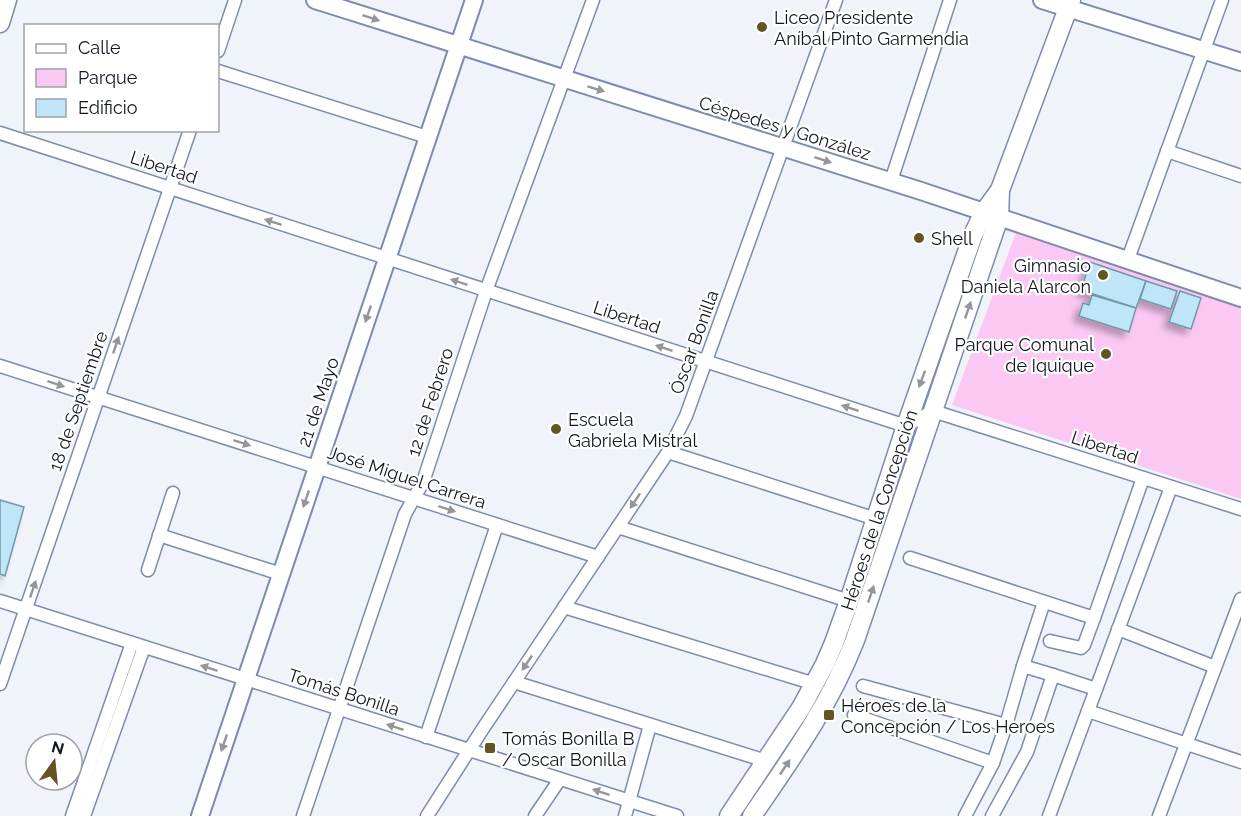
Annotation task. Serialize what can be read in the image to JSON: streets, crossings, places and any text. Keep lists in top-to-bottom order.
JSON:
{
  "streets": {
    "main road": ["Héroes de la Concepción"],
    "street": [
      "Céspedes y González",
      "Libertad",
      "Óscar Bonilla",
      "18 de Septiembre",
      "21 de Mayo",
      "12 de Febrero",
      "José Miguel Carrera",
      "Tomás Bonilla"
    ]
  },
  "crossings": [
    ["Céspedes y González", "Óscar Bonilla"],
    ["Céspedes y González", "21 de Mayo"],
    ["Céspedes y González", "12 de Febrero"],
    ["Céspedes y González", "Héroes de la Concepción"],
    ["Libertad", "Óscar Bonilla"],
    ["Libertad", "18 de Septiembre"],
    ["Libertad", "21 de Mayo"],
    ["Libertad", "12 de Febrero"],
    ["Libertad", "Héroes de la Concepción"],
    ["Óscar Bonilla", "José Miguel Carrera"],
    ["Óscar Bonilla", "Tomás Bonilla"],
    ["18 de Septiembre", "José Miguel Carrera"],
    ["18 de Septiembre", "Tomás Bonilla"],
    ["21 de Mayo", "José Miguel Carrera"],
    ["21 de Mayo", "Tomás Bonilla"],
    ["12 de Febrero", "José Miguel Carrera"],
    ["12 de Febrero", "Tomás Bonilla"]
  ],
  "one_way": [
    "Libertad",
    "18 de Septiembre",
    "José Miguel Carrera",
    "Tomás Bonilla"
  ],
  "places": {
    "other": [
      "Liceo Presidente Aníbal Pinto Garmendia",
      "Shell",
      "Gimnasio Daniela Alarcon",
      "Parque Comunal de Iquique",
      "Escuela Gabriela Mistral"
    ],
    "transit": ["Héroes de la Concepción / Los Heroes", "Tomás Bonilla B / Oscar Bonilla"]
  },
  "legend": ["Calle", "Parque", "Edificio"],
  "north": "top"
}
